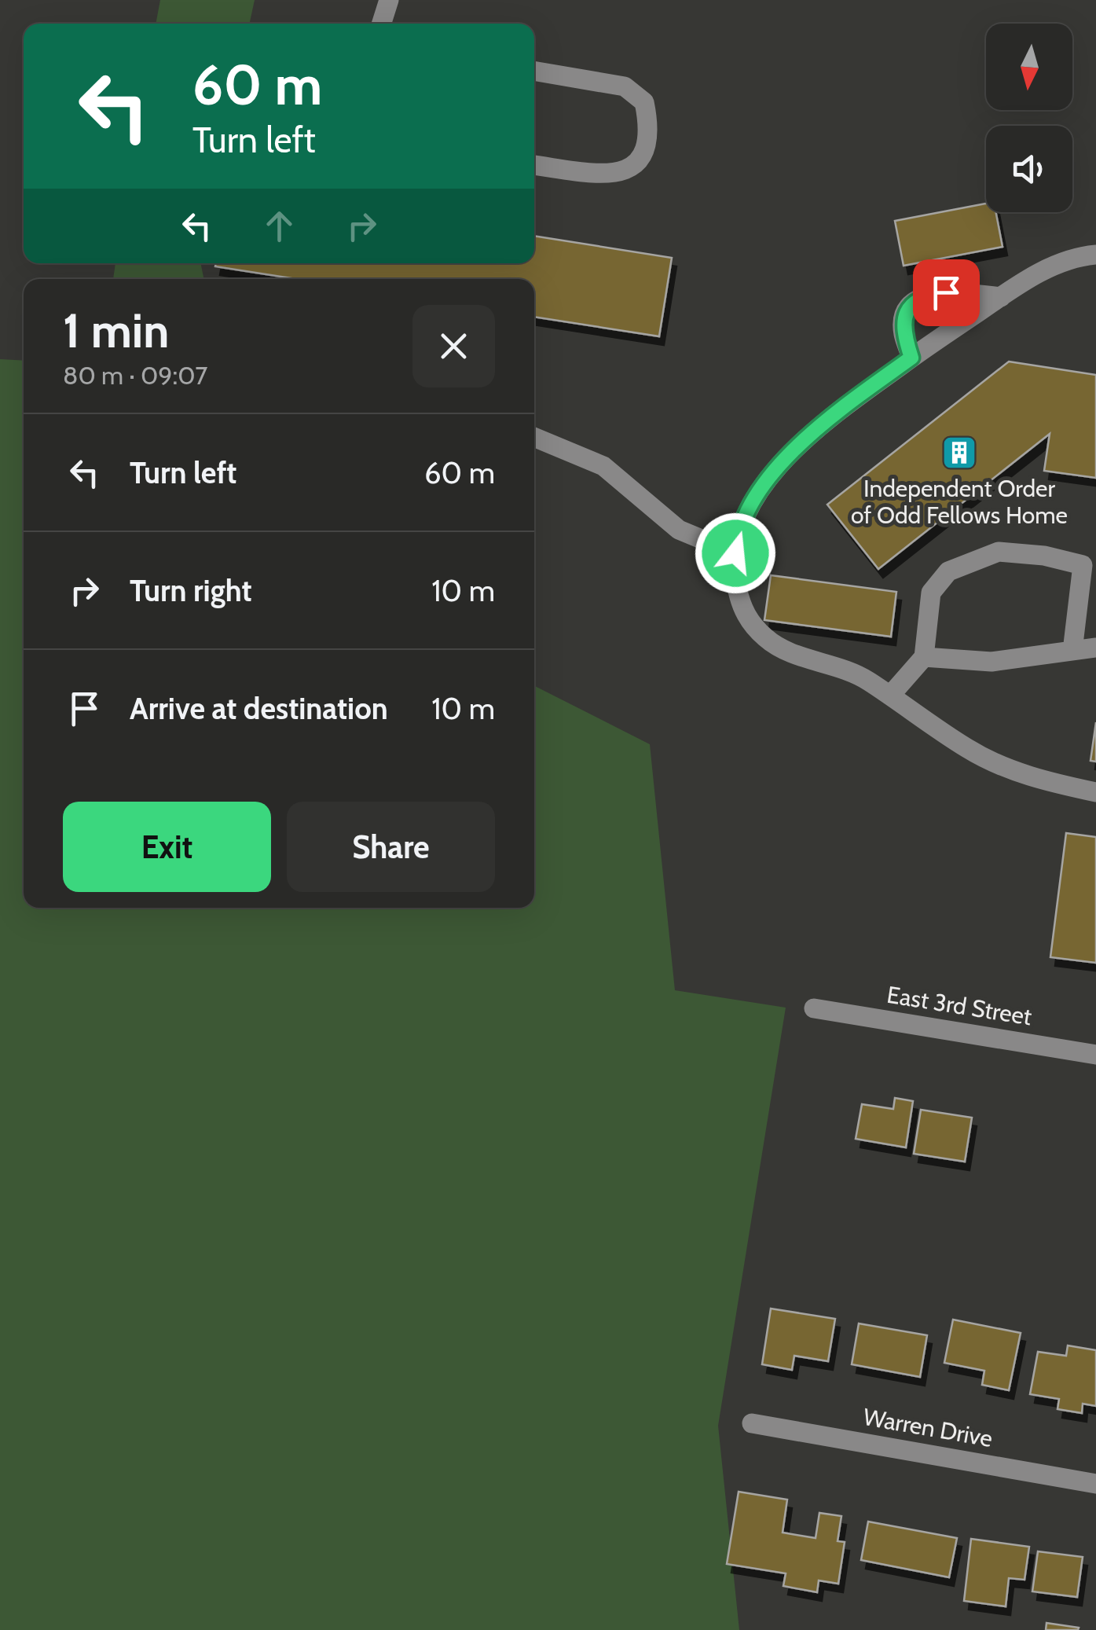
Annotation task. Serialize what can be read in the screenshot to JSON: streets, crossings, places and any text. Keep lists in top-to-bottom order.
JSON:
{
  "streets": {
    "street": ["East 3rd Street", "Warren Drive"]
  },
  "places": {
    "building": ["Independent Order of Odd Fellows Home"]
  },
  "north": "bottom",
  "page": {
    "turn": ["60 m", "Turn left"],
    "heading": ["1 min", "80 m · 09:07"],
    "list": [
      {
        "name": "Turn left",
        "value": "60 m"
      },
      {
        "name": "Turn right",
        "value": "10 m"
      },
      {
        "name": "Arrive at destination",
        "value": "10 m"
      }
    ],
    "buttons": ["Exit", "Share"]
  }
}
